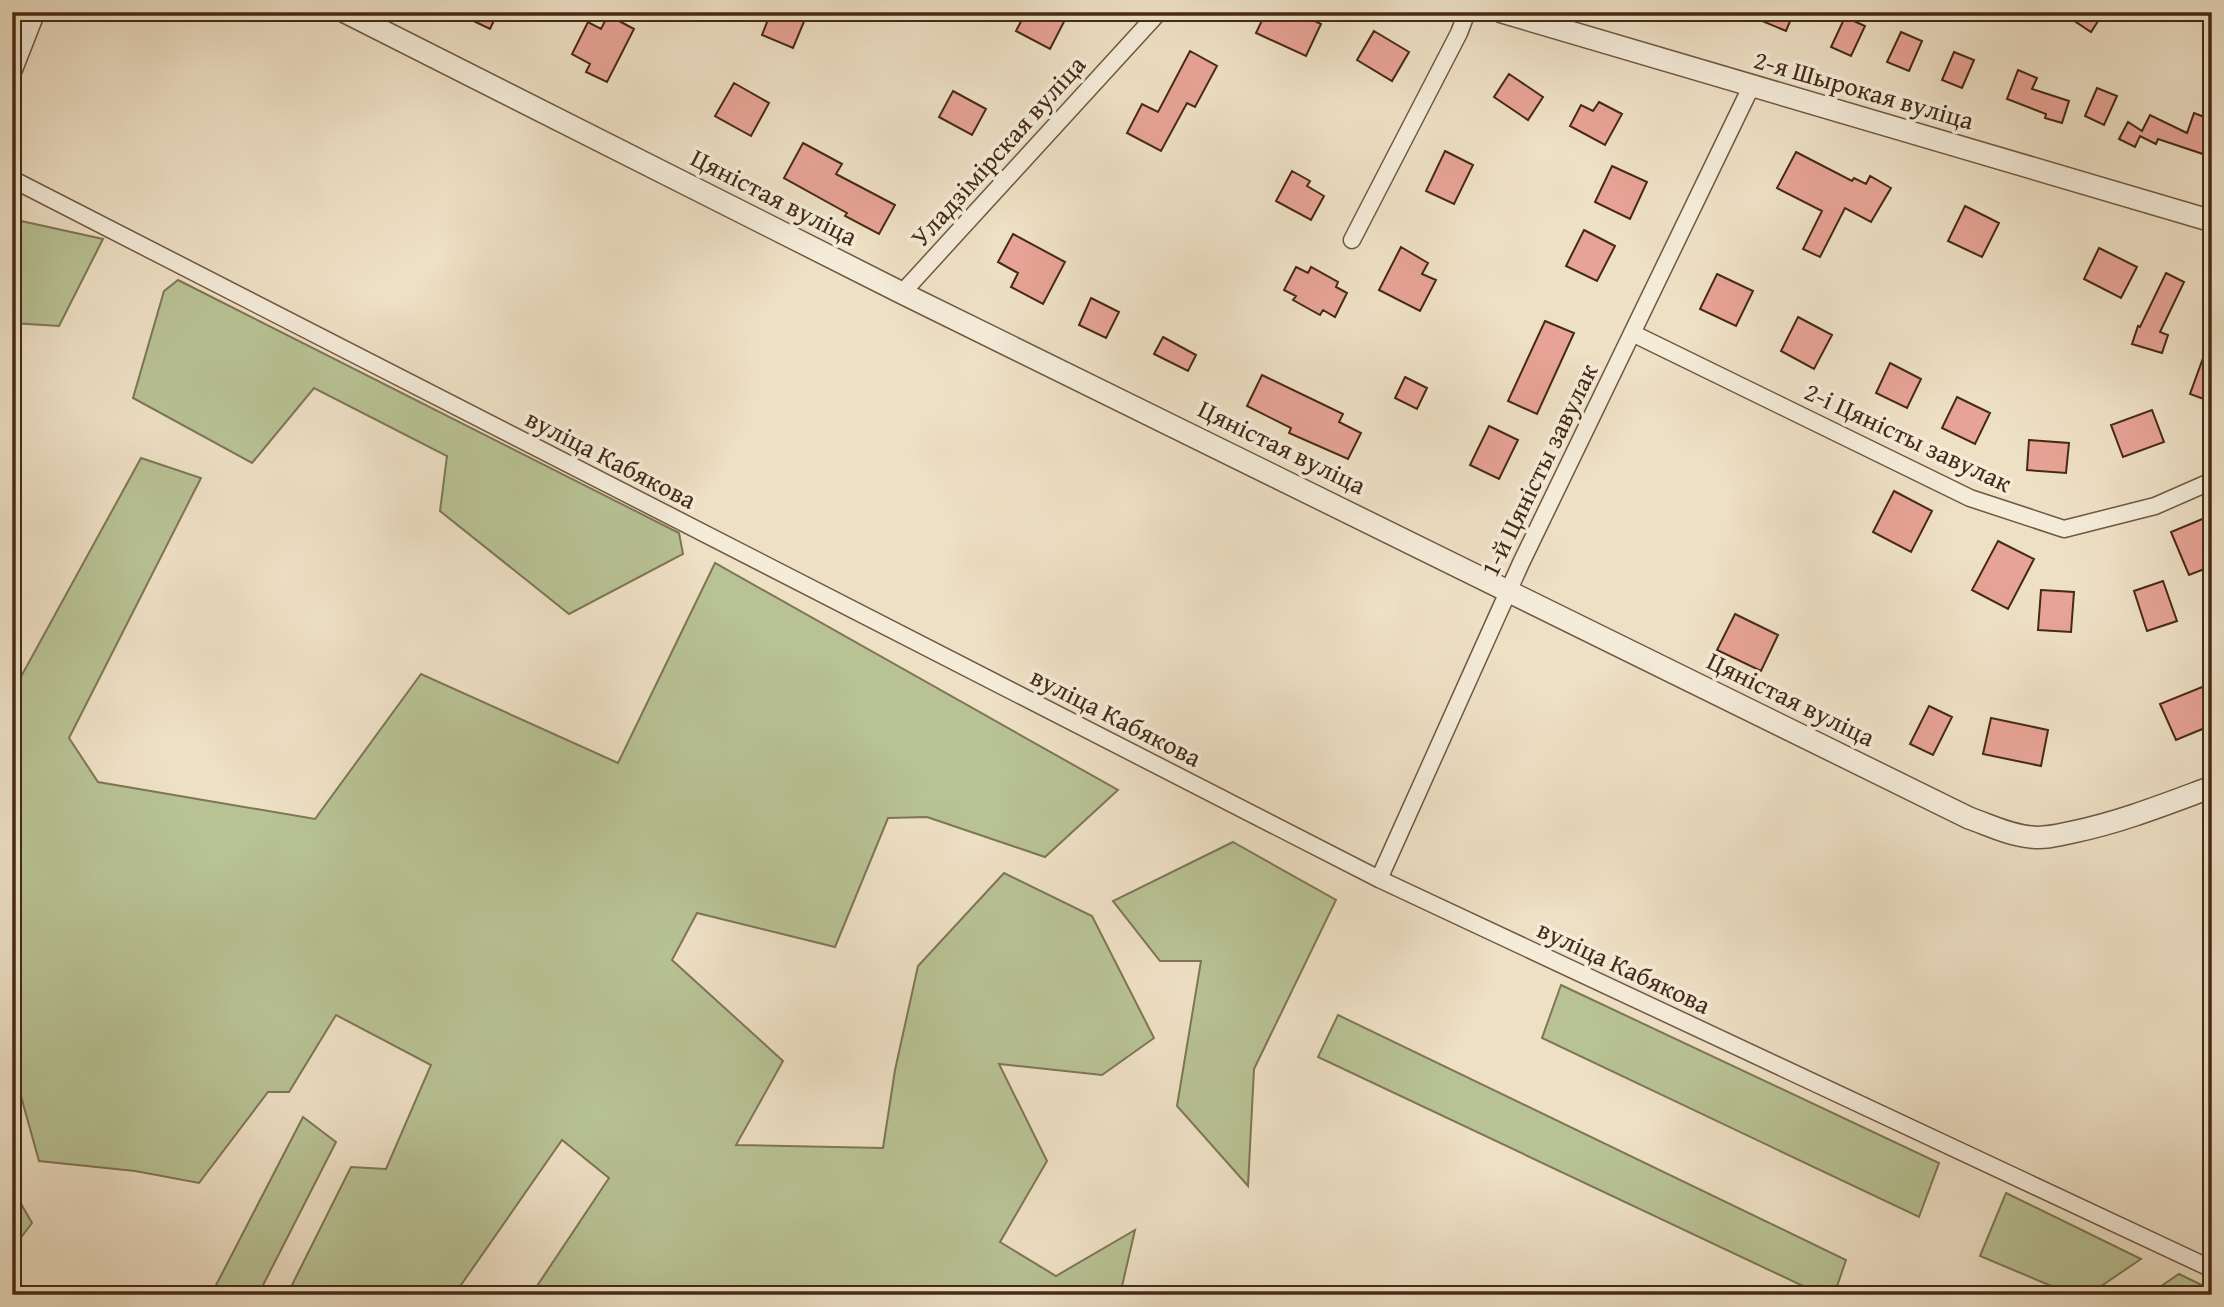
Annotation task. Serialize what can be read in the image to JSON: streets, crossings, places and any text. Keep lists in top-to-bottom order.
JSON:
{
  "streets": {
    "street": [
      "2-я Шырокая вуліца",
      "Уладзімірская вуліца",
      "Цяністая вуліца",
      "2-і Цяністы завулак",
      "вуліца Кабякова",
      "1-й Цяністы завулак"
    ]
  },
  "crossings": [
    ["2-я Шырокая вуліца", "1-й Цяністы завулак"],
    ["Уладзімірская вуліца", "Цяністая вуліца"],
    ["Цяністая вуліца", "1-й Цяністы завулак"],
    ["2-і Цяністы завулак", "1-й Цяністы завулак"],
    ["вуліца Кабякова", "1-й Цяністы завулак"]
  ]
}
